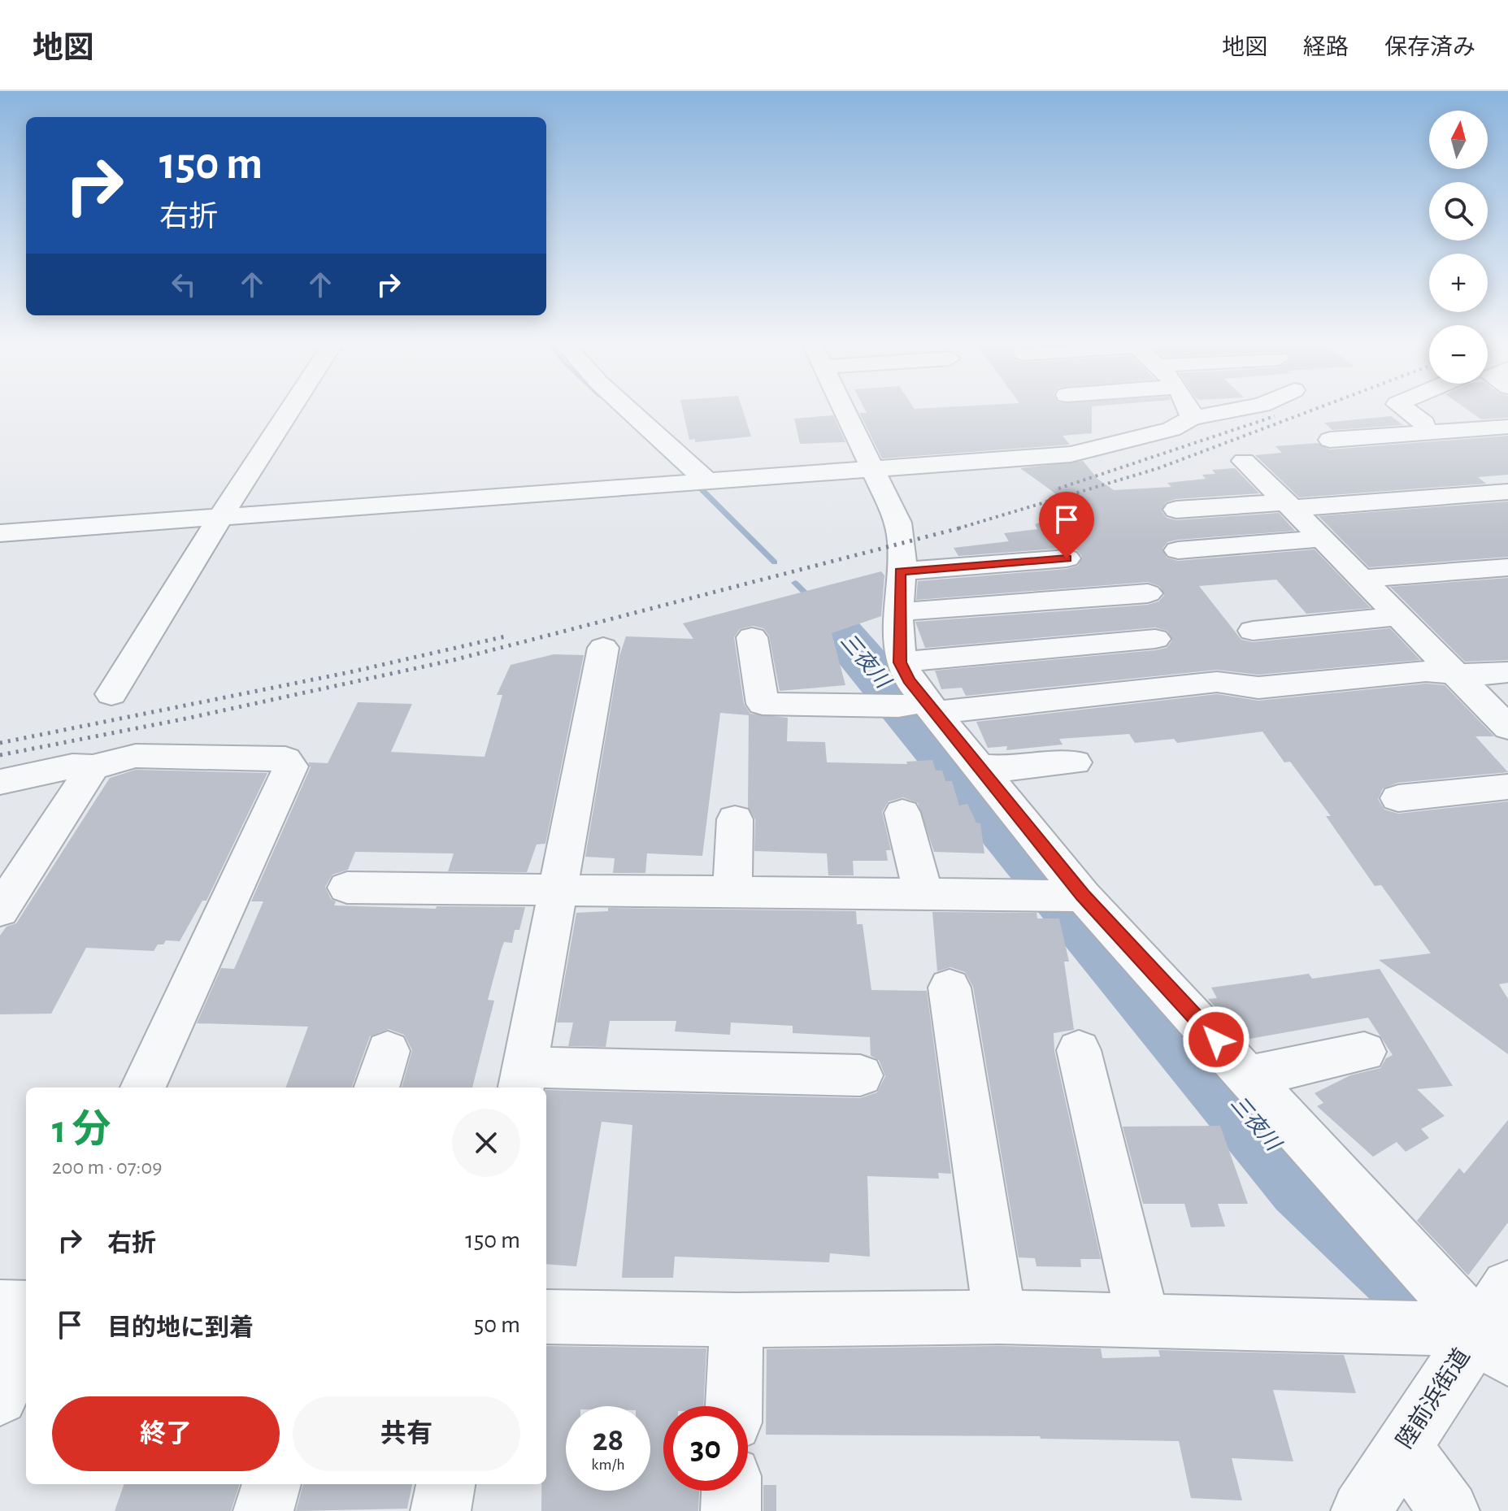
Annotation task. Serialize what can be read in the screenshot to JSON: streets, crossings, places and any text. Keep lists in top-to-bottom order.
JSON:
{
  "streets": {
    "street": ["陸前浜街道"]
  },
  "water": ["三夜川"],
  "north": "top",
  "page": {
    "header": "地図",
    "nav": ["地図", "経路", "保存済み"],
    "map_buttons": ["+", "−"],
    "turn": ["150 m", "右折"],
    "heading": ["1 分", "200 m · 07:09"],
    "list": [
      {
        "name": "右折",
        "value": "150 m"
      },
      {
        "name": "目的地に到着",
        "value": "50 m"
      }
    ],
    "buttons": ["終了", "共有"],
    "speed": "28 km/h",
    "limit": "30"
  }
}
